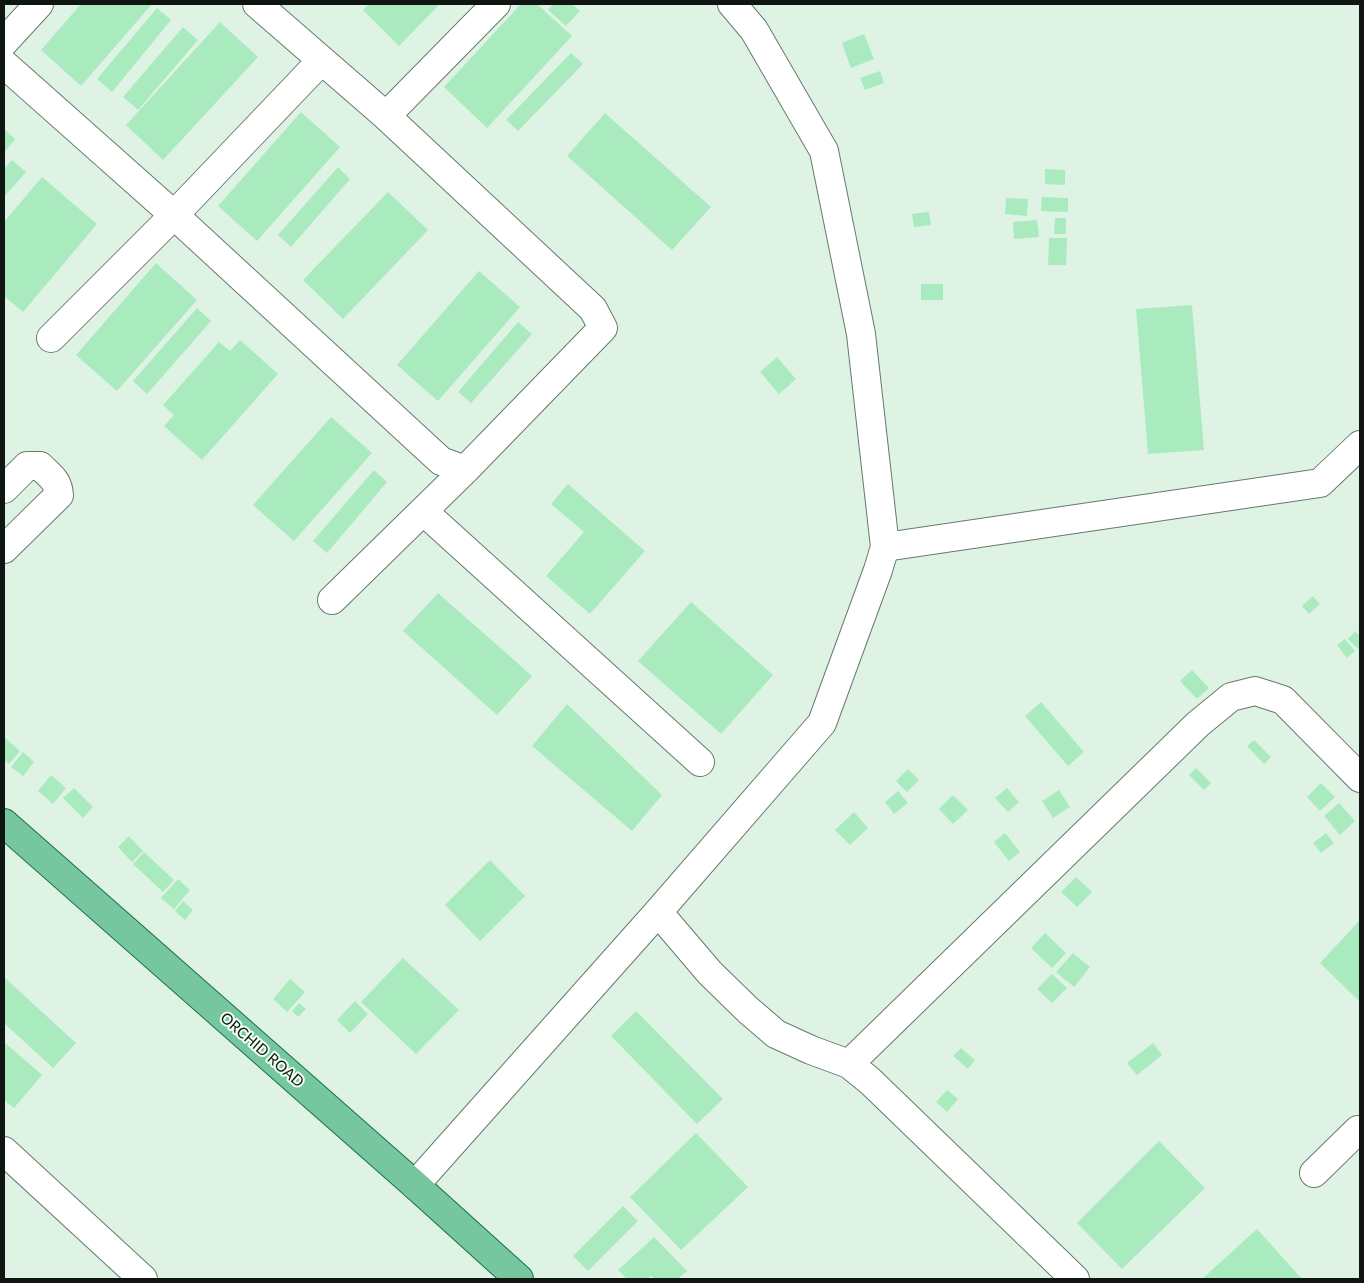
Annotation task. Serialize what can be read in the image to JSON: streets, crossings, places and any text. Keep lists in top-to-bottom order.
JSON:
{
  "streets": {
    "main road": ["ORCHID ROAD"]
  }
}
